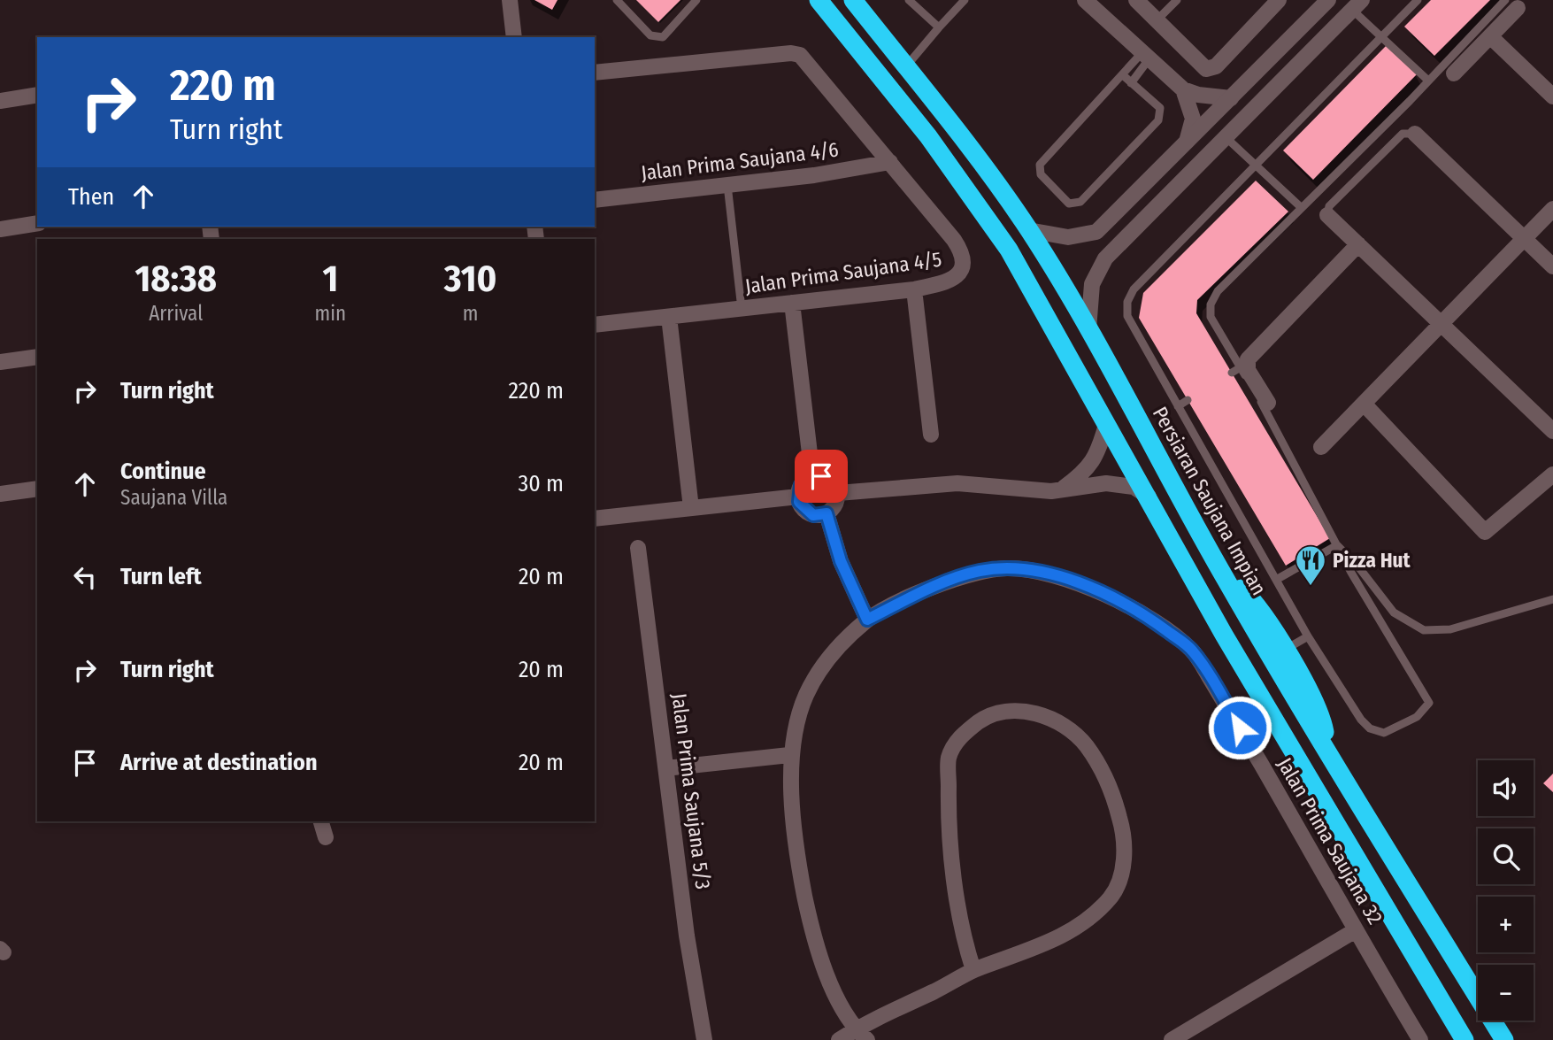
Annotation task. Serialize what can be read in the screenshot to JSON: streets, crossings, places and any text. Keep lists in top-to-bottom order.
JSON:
{
  "streets": {
    "highway": ["Persiaran Saujana Impian"],
    "street": [
      "Jalan Prima Saujana 4/6",
      "Jalan Prima Saujana 4/5",
      "Jalan Prima Saujana 5/3",
      "Jalan Prima Saujana 32"
    ]
  },
  "crossings": [
    ["Jalan Prima Saujana 4/6", "Jalan Prima Saujana 4/5"]
  ],
  "places": {
    "restaurant": ["Pizza Hut"]
  },
  "page": {
    "turn": ["220 m", "Turn right"],
    "then": "Then",
    "eta": [
      "18:38",
      "Arrival",
      "1",
      "min",
      "310",
      "m"
    ],
    "list": [
      {
        "name": "Turn right",
        "value": "220 m"
      },
      {
        "name": "Continue",
        "note": "Saujana Villa",
        "value": "30 m"
      },
      {
        "name": "Turn left",
        "value": "20 m"
      },
      {
        "name": "Turn right",
        "value": "20 m"
      },
      {
        "name": "Arrive at destination",
        "value": "20 m"
      }
    ],
    "map_buttons": ["+", "−"]
  }
}
